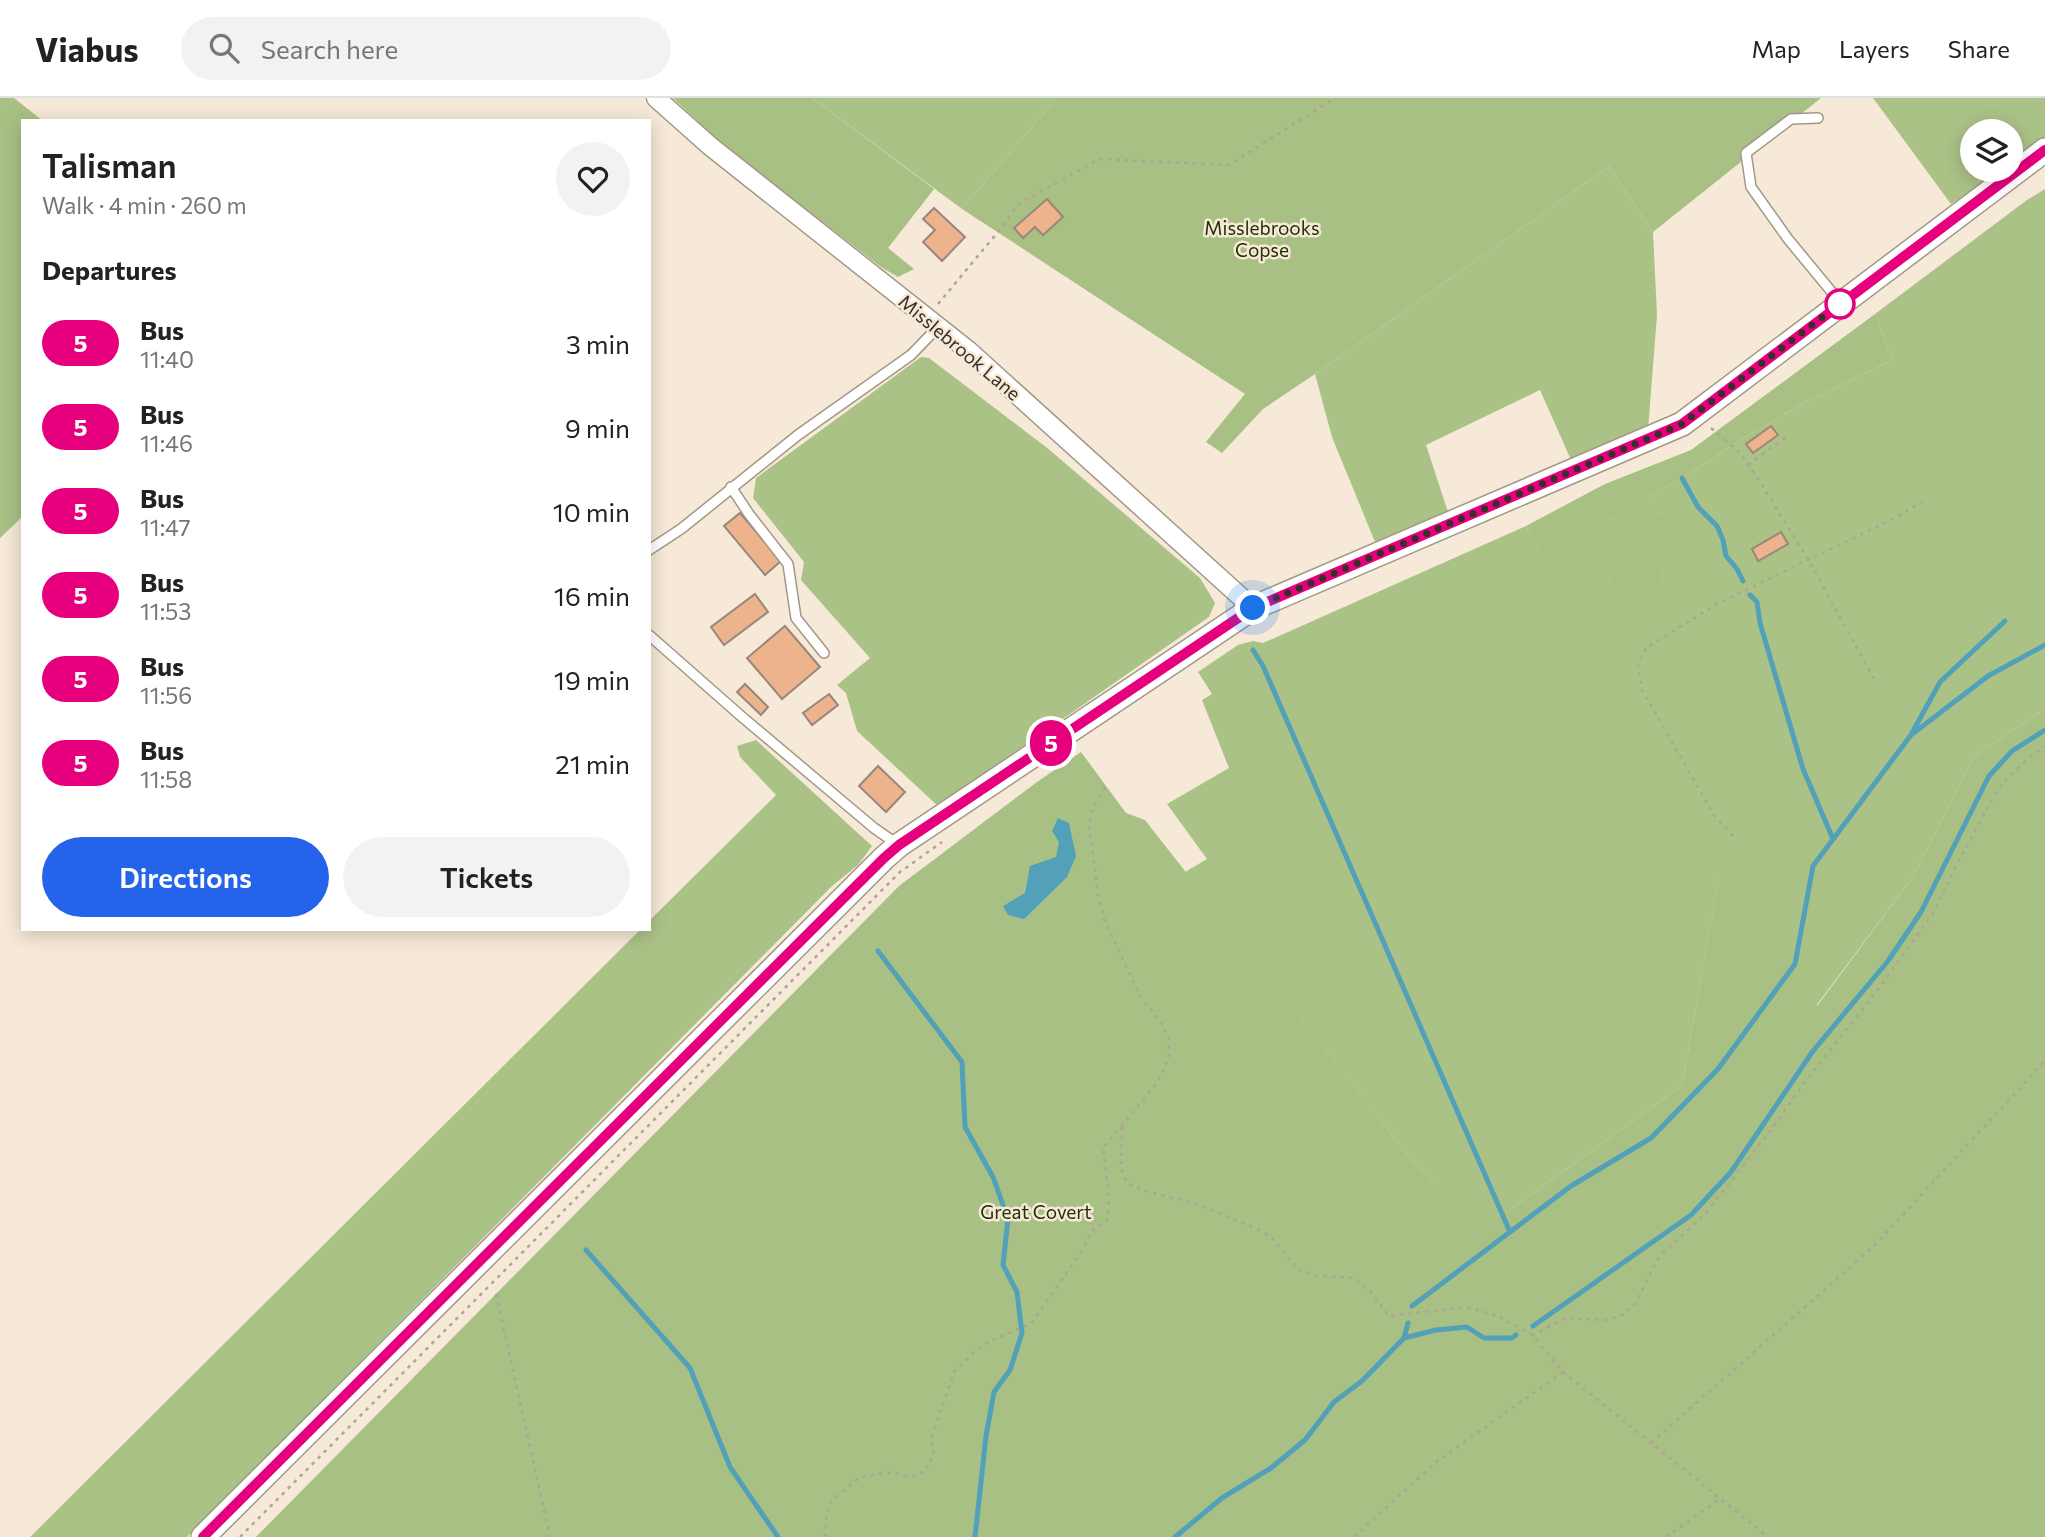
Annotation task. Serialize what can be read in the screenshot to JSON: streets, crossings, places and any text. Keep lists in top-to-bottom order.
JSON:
{
  "streets": {
    "street": ["Misslebrook Lane"]
  },
  "parks": ["Misslebrooks Copse", "Great Covert"],
  "lines": ["bus line 5"],
  "page": {
    "header": "Viabus",
    "search": "Search here",
    "nav": ["Map", "Layers", "Share"],
    "on_map": "5",
    "heading": [
      ["Talisman", "Walk · 4 min · 260 m"],
      "Departures"
    ],
    "list": [
      {
        "mark": "5",
        "name": "Bus",
        "note": "11:40",
        "value": "3 min"
      },
      {
        "mark": "5",
        "name": "Bus",
        "note": "11:46",
        "value": "9 min"
      },
      {
        "mark": "5",
        "name": "Bus",
        "note": "11:47",
        "value": "10 min"
      },
      {
        "mark": "5",
        "name": "Bus",
        "note": "11:53",
        "value": "16 min"
      },
      {
        "mark": "5",
        "name": "Bus",
        "note": "11:56",
        "value": "19 min"
      },
      {
        "mark": "5",
        "name": "Bus",
        "note": "11:58",
        "value": "21 min"
      }
    ],
    "buttons": ["Directions", "Tickets"]
  }
}
